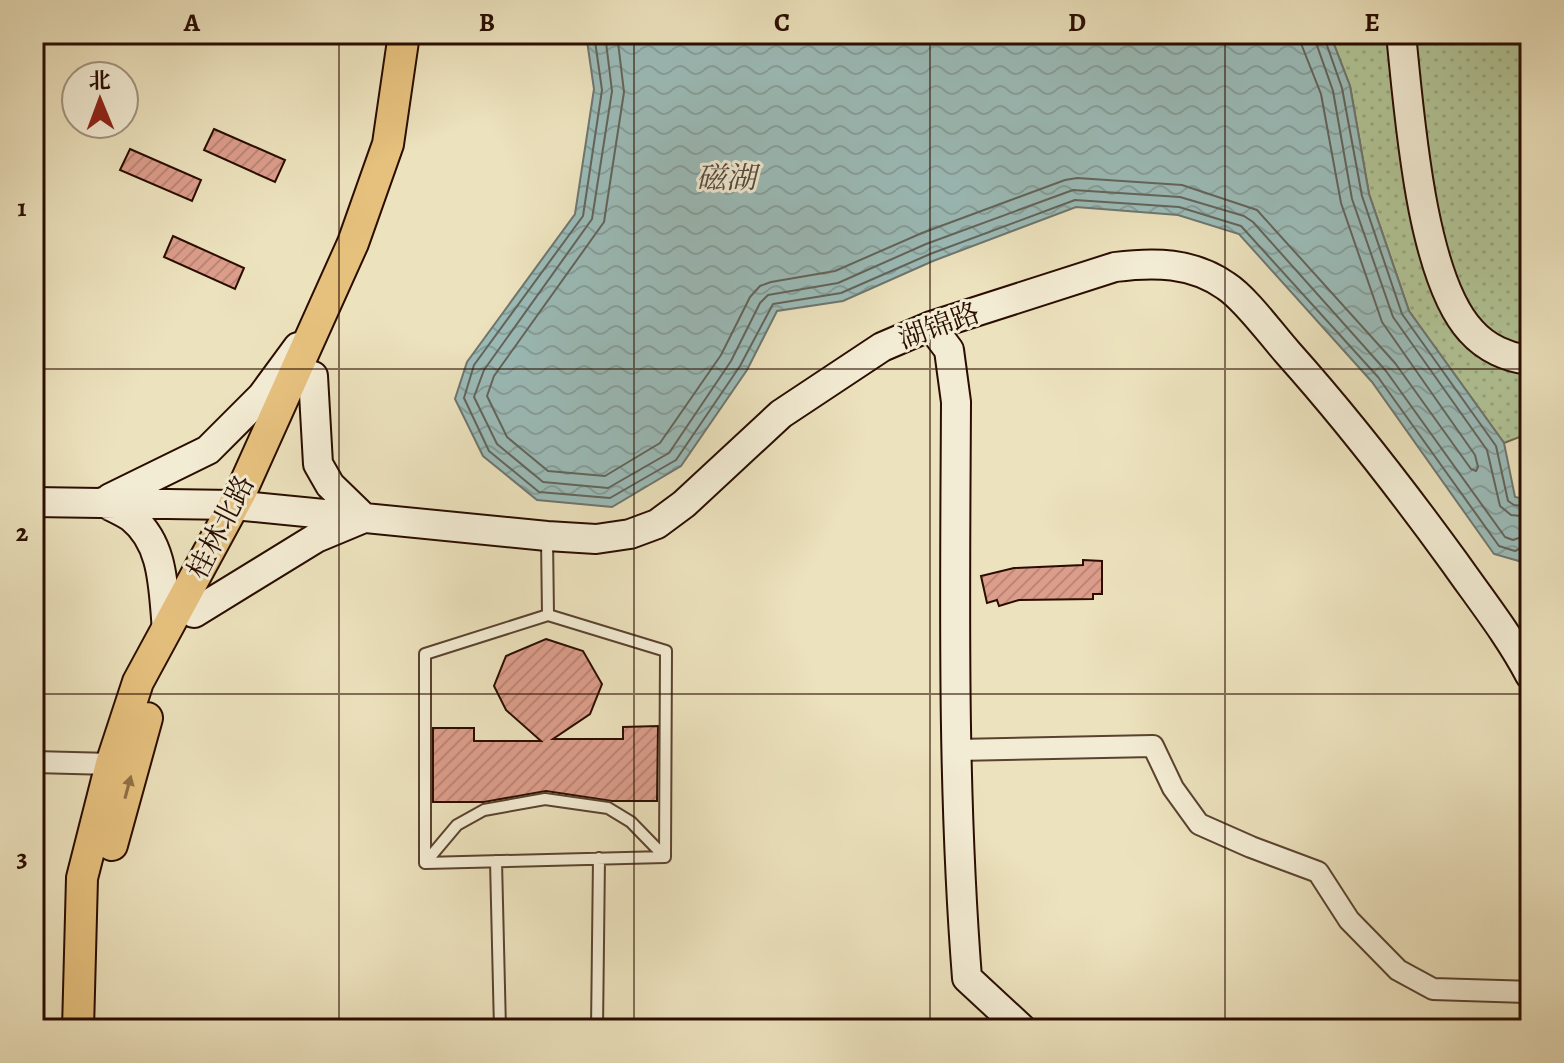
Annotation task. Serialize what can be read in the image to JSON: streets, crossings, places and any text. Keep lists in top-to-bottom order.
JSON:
{
  "streets": {
    "main road": ["桂林北路"],
    "street": ["湖锦路"]
  },
  "crossings": [
    ["湖锦路", "桂林北路"]
  ],
  "water": ["磁湖"],
  "north": "top",
  "grid": {
    "columns": [
      "A",
      "B",
      "C",
      "D",
      "E"
    ],
    "rows": ["1", "2", "3"]
  }
}
